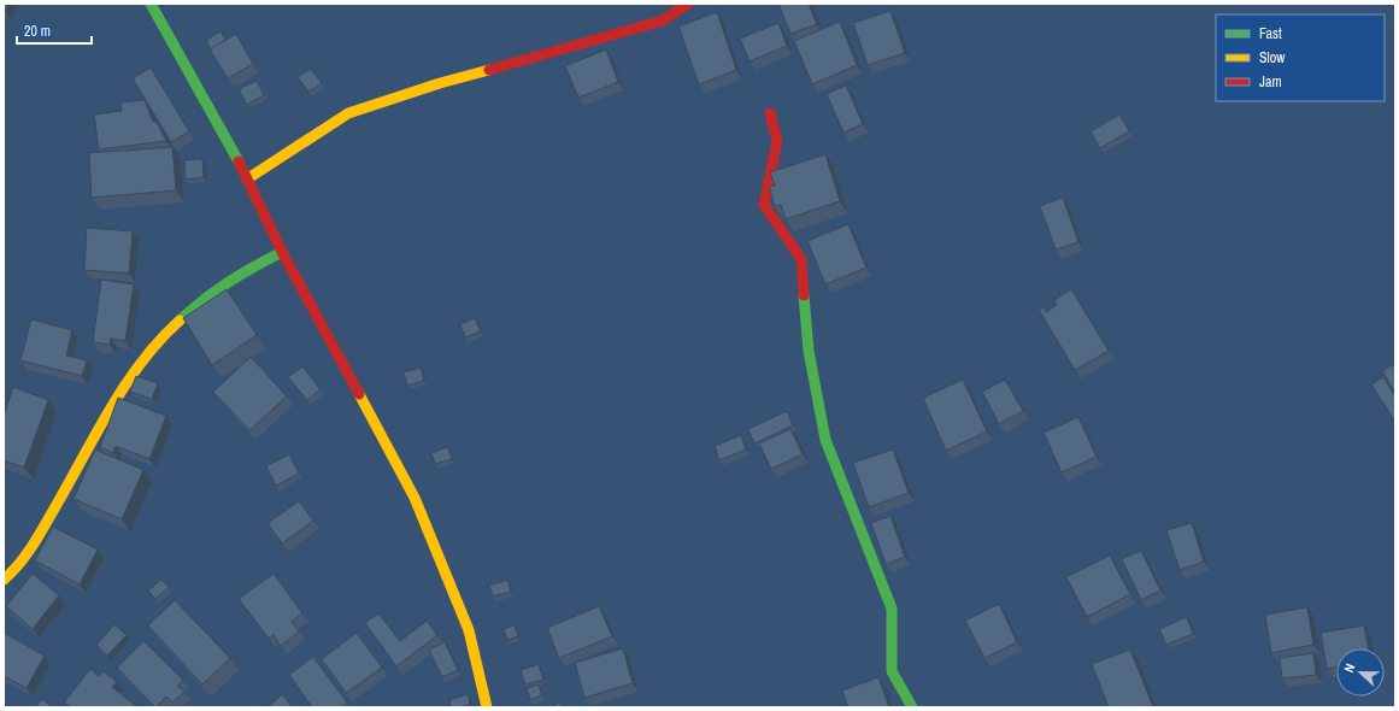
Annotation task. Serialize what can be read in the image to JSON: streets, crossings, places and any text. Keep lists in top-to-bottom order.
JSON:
{
  "legend": ["Fast", "Slow", "Jam"],
  "scale_bar": "20 m",
  "north": "left"
}
